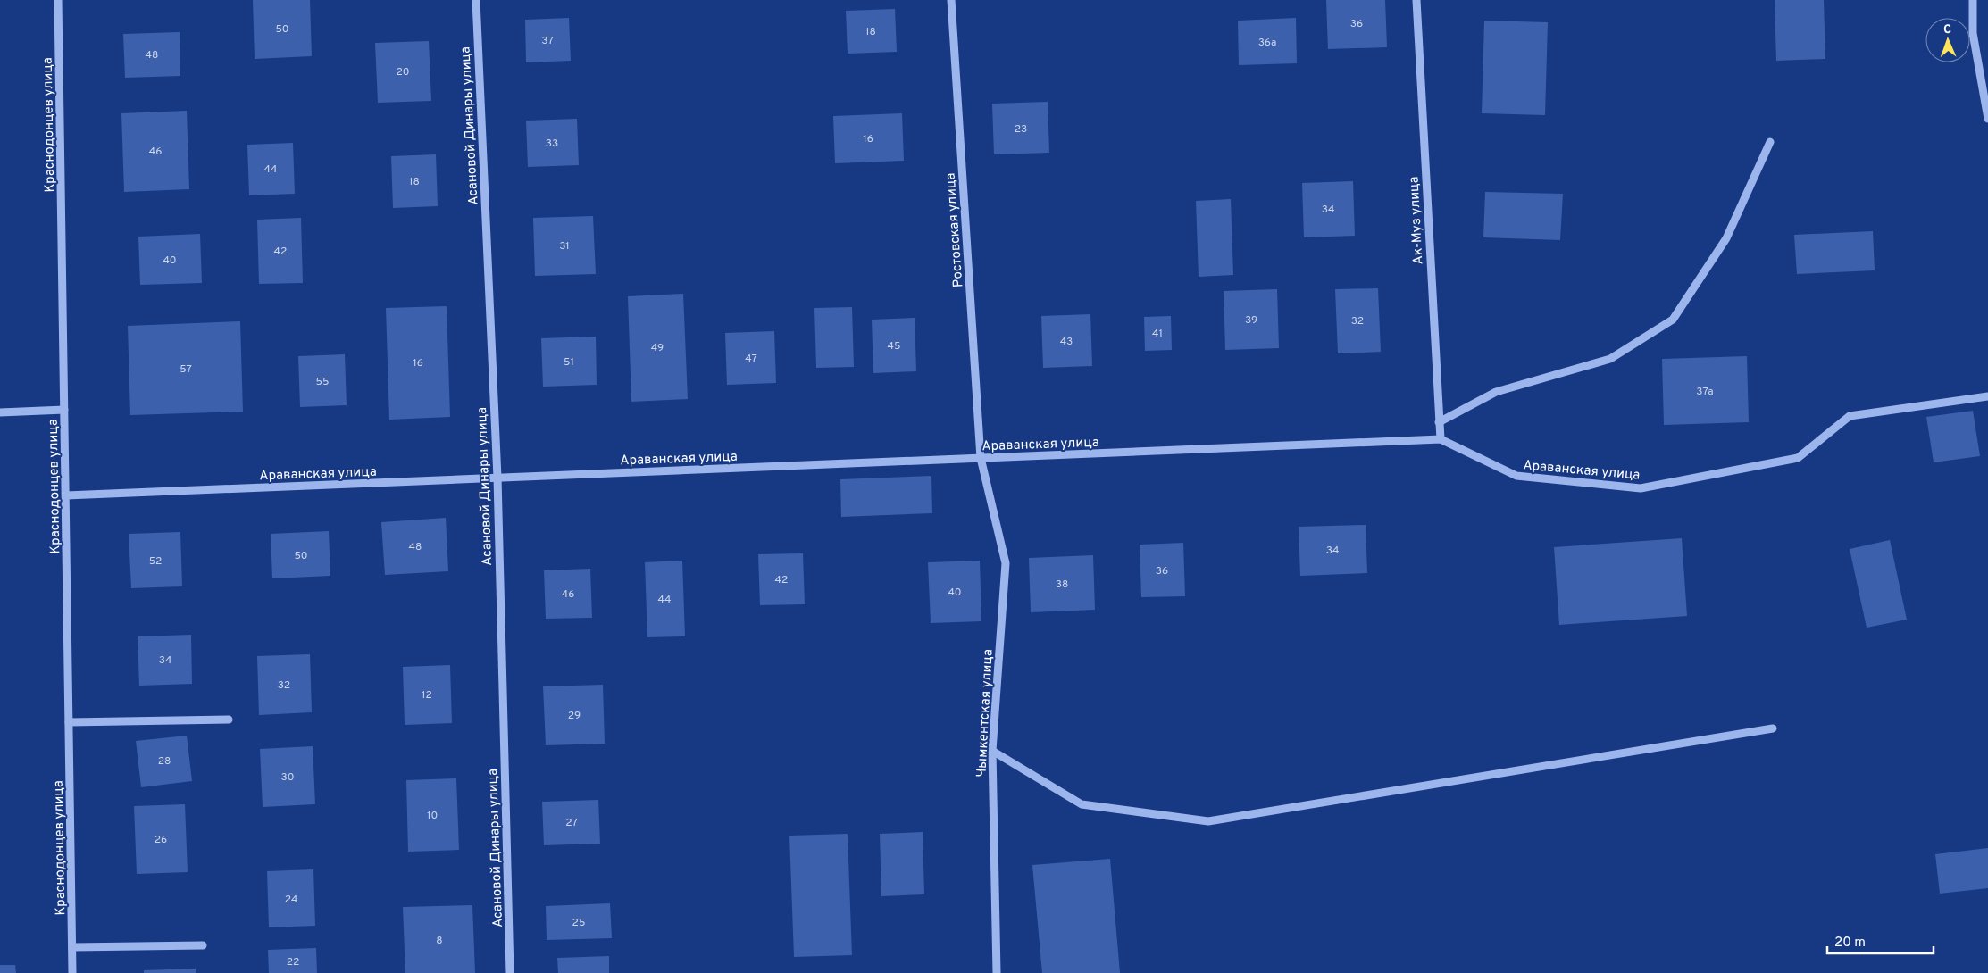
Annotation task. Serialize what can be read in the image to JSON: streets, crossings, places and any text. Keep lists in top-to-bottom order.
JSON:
{
  "streets": {
    "street": [
      "Краснодонцев улица",
      "Асановой Динары улица",
      "Ак-Муз улица",
      "Ростовская улица",
      "Араванская улица",
      "Чымкентская улица"
    ]
  },
  "crossings": [
    ["Краснодонцев улица", "Араванская улица"],
    ["Асановой Динары улица", "Араванская улица"],
    ["Ак-Муз улица", "Араванская улица"],
    ["Ростовская улица", "Араванская улица"],
    ["Ростовская улица", "Чымкентская улица"],
    ["Араванская улица", "Чымкентская улица"]
  ],
  "house_numbers": [
    "36",
    "50",
    "18",
    "37",
    "36a",
    "48",
    "20",
    "23",
    "16",
    "33",
    "46",
    "44",
    "18",
    "34",
    "31",
    "42",
    "40",
    "39",
    "32",
    "41",
    "43",
    "45",
    "49",
    "47",
    "51",
    "16",
    "57",
    "55",
    "37а",
    "48",
    "34",
    "50",
    "52",
    "36",
    "42",
    "38",
    "40",
    "46",
    "44",
    "34",
    "32",
    "12",
    "29",
    "28",
    "30",
    "10",
    "27",
    "26",
    "24",
    "25",
    "8",
    "22"
  ],
  "scale_bar": "20 m",
  "north": "top"
}
